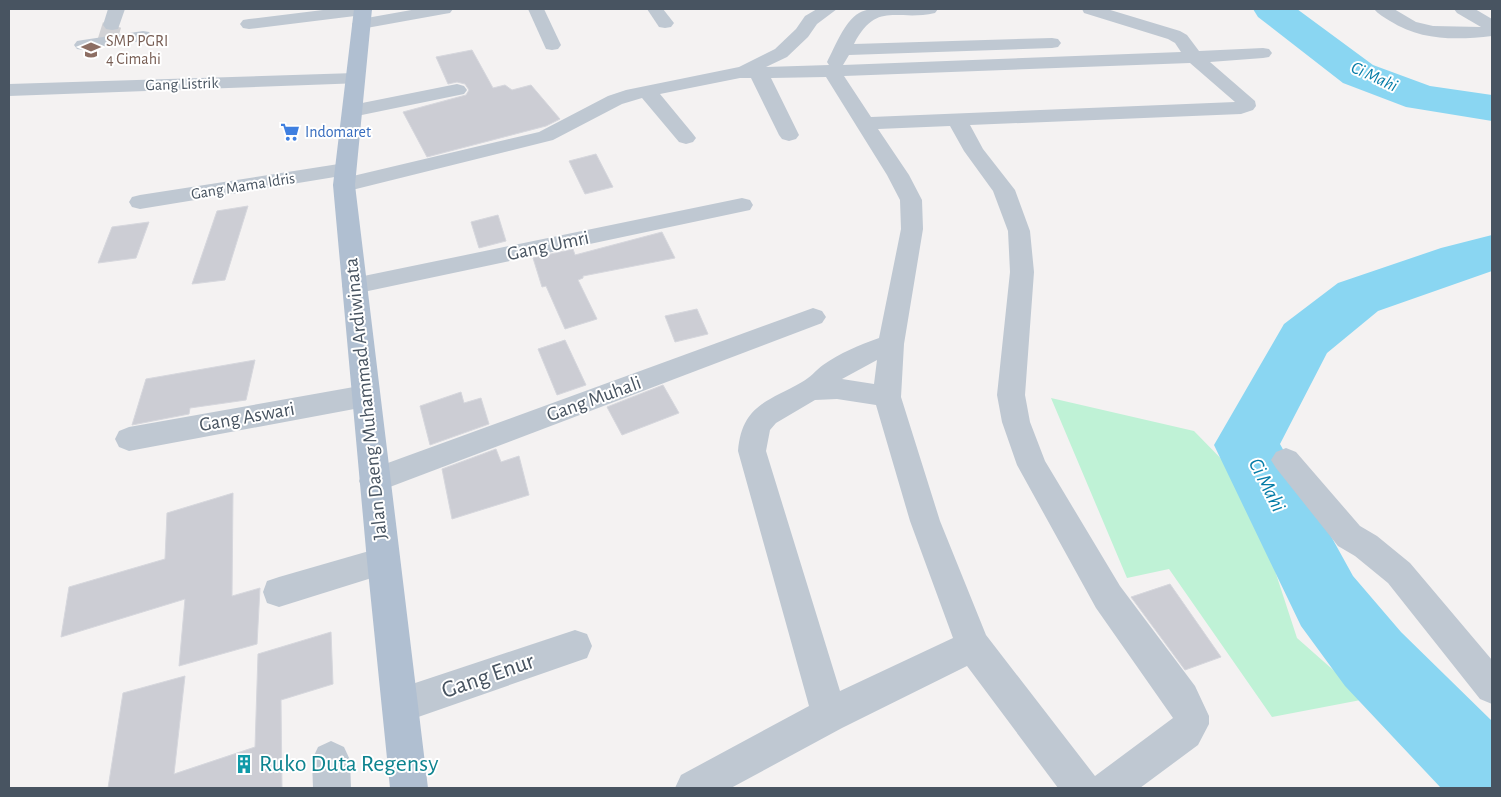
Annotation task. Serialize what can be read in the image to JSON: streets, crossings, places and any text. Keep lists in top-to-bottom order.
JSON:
{
  "streets": {
    "main road": ["Jalan Daeng Muhammad Ardiwinata"],
    "street": [
      "Gang Listrik",
      "Gang Mama Idris",
      "Gang Umri",
      "Gang Muhali",
      "Gang Aswari",
      "Gang Enur"
    ]
  },
  "crossings": [
    ["Gang Listrik", "Jalan Daeng Muhammad Ardiwinata"],
    ["Gang Mama Idris", "Jalan Daeng Muhammad Ardiwinata"],
    ["Gang Umri", "Jalan Daeng Muhammad Ardiwinata"],
    ["Jalan Daeng Muhammad Ardiwinata", "Gang Muhali"],
    ["Jalan Daeng Muhammad Ardiwinata", "Gang Aswari"],
    ["Jalan Daeng Muhammad Ardiwinata", "Gang Enur"]
  ],
  "water": ["Ci Mahi"],
  "places": {
    "school or university": ["SMP PGRI 4 Cimahi"],
    "supermarket": ["Indomaret"],
    "building": ["Ruko Duta Regensy"]
  }
}
